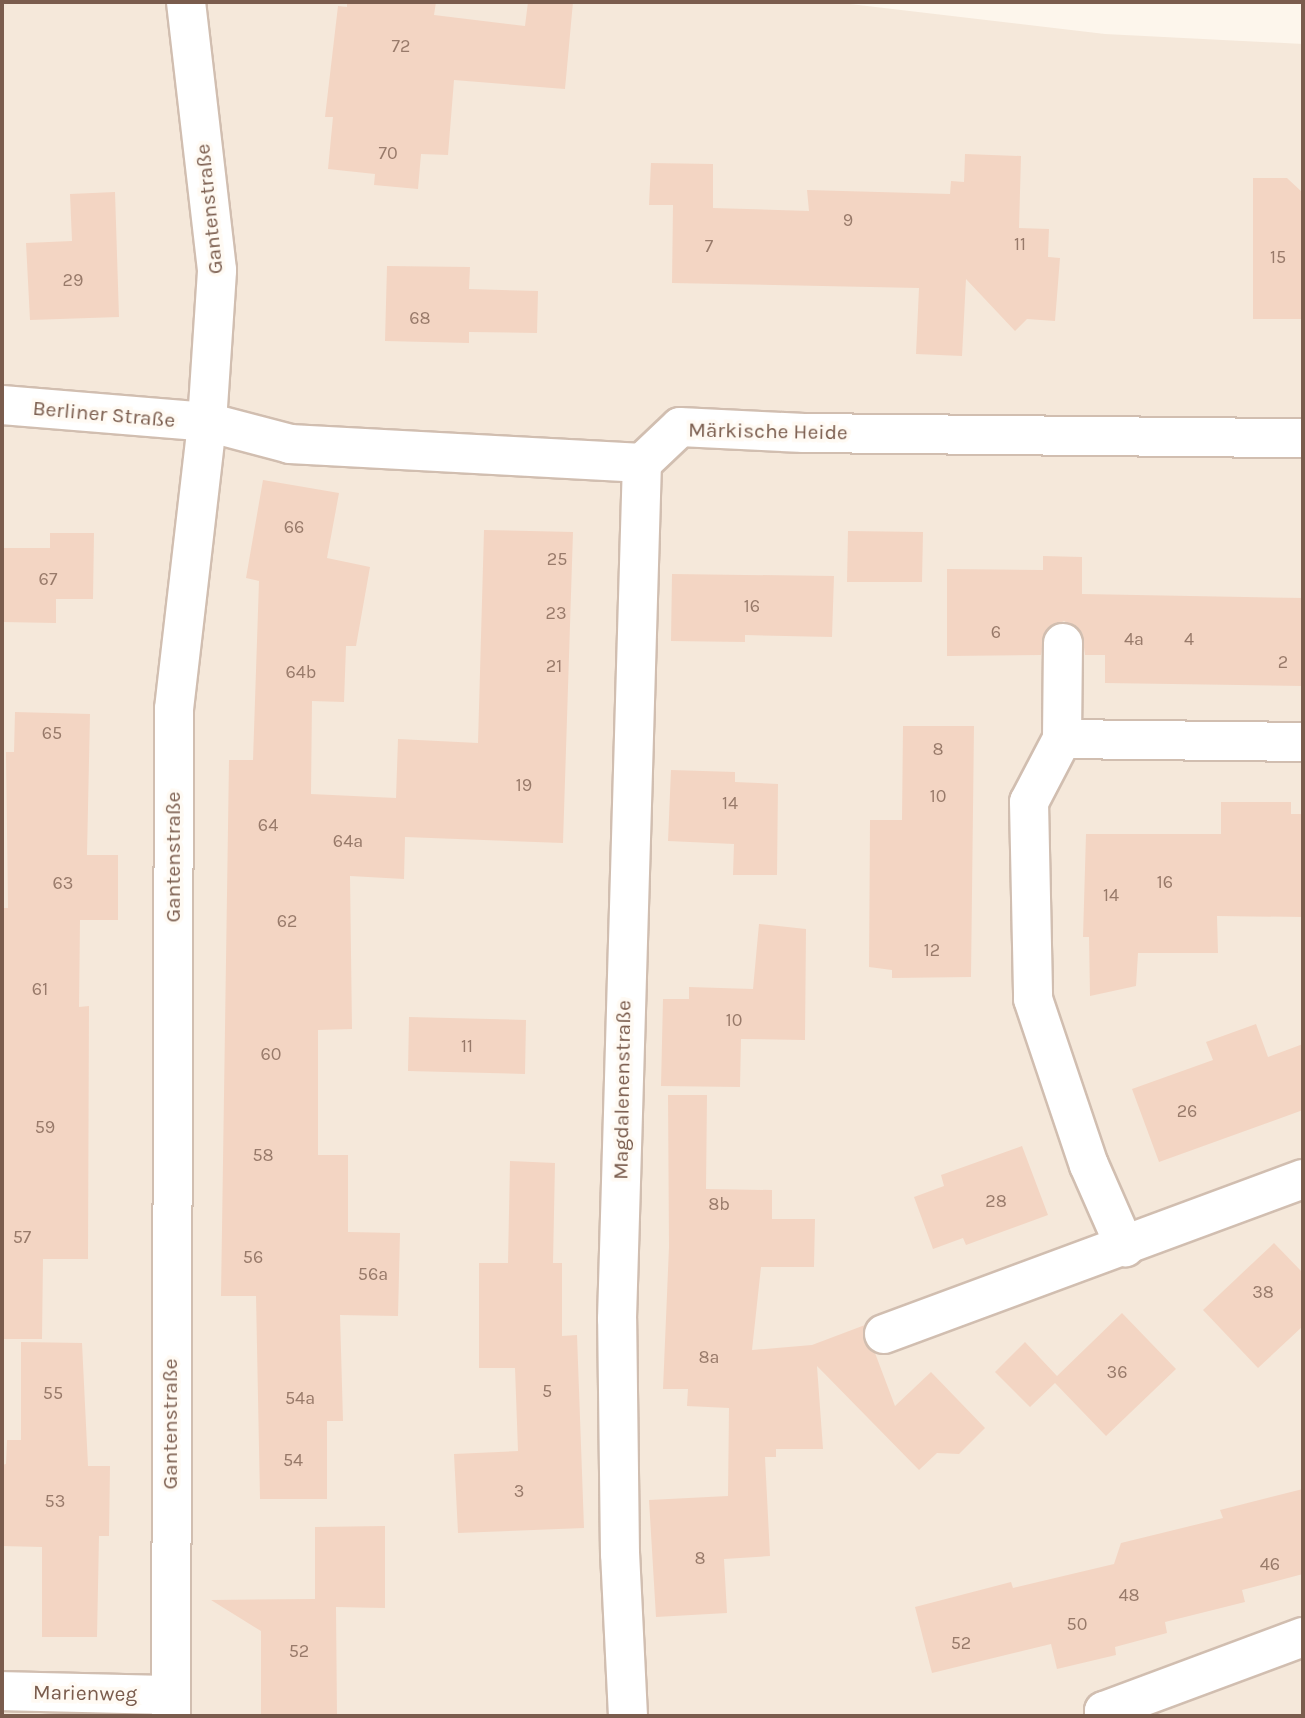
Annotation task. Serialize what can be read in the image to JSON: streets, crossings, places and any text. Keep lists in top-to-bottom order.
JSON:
{
  "streets": {
    "street": [
      "Gantenstraße",
      "Berliner Straße",
      "Märkische Heide",
      "Magdalenenstraße",
      "Marienweg"
    ]
  },
  "crossings": [
    ["Gantenstraße", "Berliner Straße"],
    ["Gantenstraße", "Marienweg"],
    ["Märkische Heide", "Magdalenenstraße"]
  ],
  "house_numbers": [
    "72",
    "70",
    "9",
    "11",
    "7",
    "15",
    "29",
    "68",
    "66",
    "25",
    "67",
    "16",
    "23",
    "6",
    "4a",
    "4",
    "2",
    "21",
    "64b",
    "65",
    "8",
    "19",
    "10",
    "14",
    "64",
    "64a",
    "16",
    "63",
    "14",
    "62",
    "12",
    "61",
    "10",
    "11",
    "60",
    "26",
    "59",
    "58",
    "28",
    "8b",
    "57",
    "56",
    "56a",
    "38",
    "8a",
    "36",
    "5",
    "55",
    "54a",
    "54",
    "3",
    "53",
    "8",
    "46",
    "48",
    "50",
    "52",
    "52"
  ]
}
